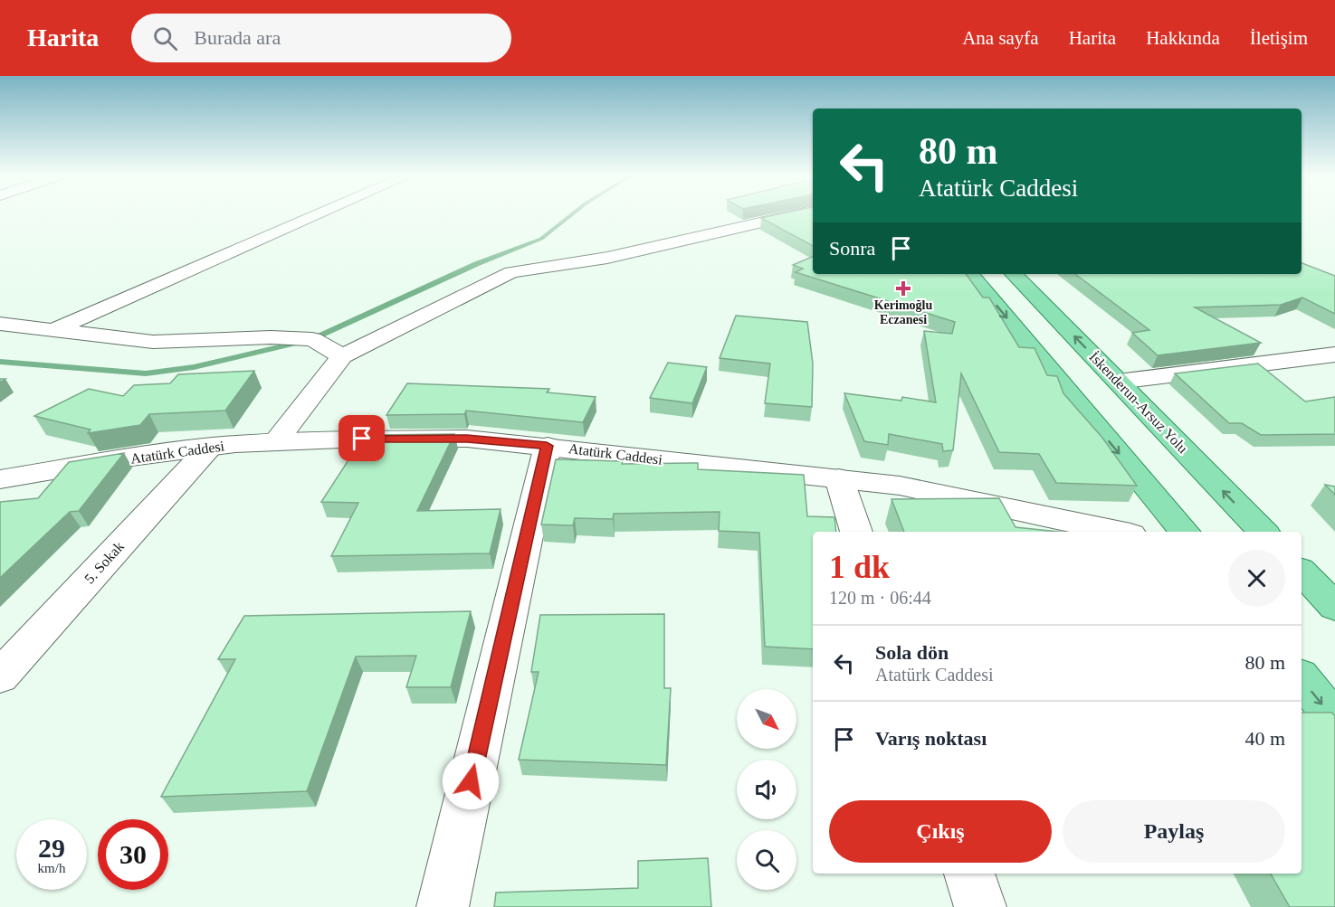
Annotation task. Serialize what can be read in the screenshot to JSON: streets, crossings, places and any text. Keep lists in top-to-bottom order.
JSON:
{
  "streets": {
    "main road": ["İskenderun-Arsuz Yolu"],
    "street": ["Atatürk Caddesi", "5. Sokak"]
  },
  "crossings": [
    ["Atatürk Caddesi", "5. Sokak"]
  ],
  "places": {
    "health": ["Kerimoğlu Eczanesi"]
  },
  "north": "bottom right",
  "page": {
    "header": "Harita",
    "search": "Burada ara",
    "nav": [
      "Ana sayfa",
      "Harita",
      "Hakkında",
      "İletişim"
    ],
    "turn": ["80 m", "Atatürk Caddesi"],
    "then": "Sonra",
    "heading": ["1 dk", "120 m · 06:44"],
    "list": [
      {
        "name": "Sola dön",
        "note": "Atatürk Caddesi",
        "value": "80 m"
      },
      {
        "name": "Varış noktası",
        "value": "40 m"
      }
    ],
    "buttons": ["Çıkış", "Paylaş"],
    "speed": "29 km/h",
    "limit": "30"
  }
}
